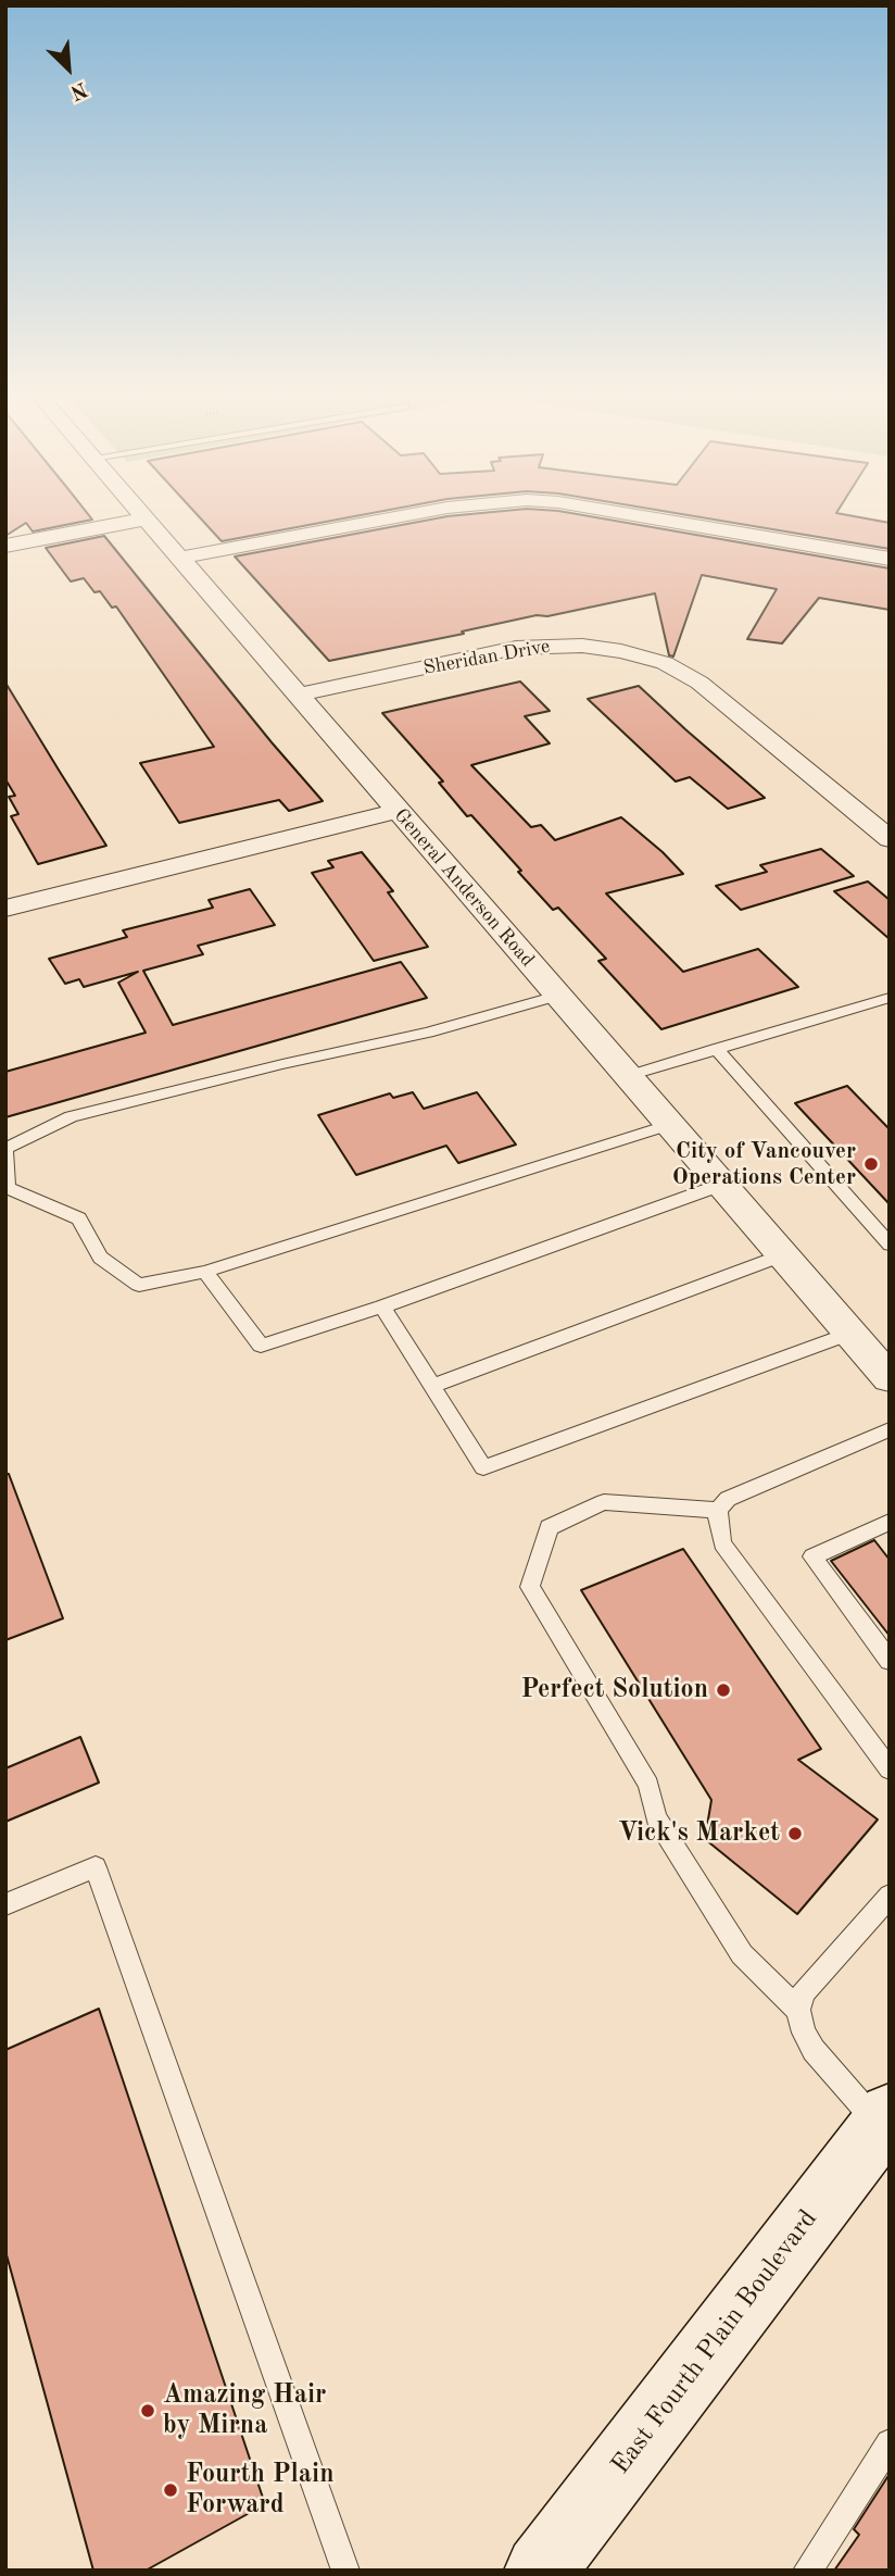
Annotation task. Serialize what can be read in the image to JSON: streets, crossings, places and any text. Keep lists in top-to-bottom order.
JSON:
{
  "streets": {
    "main road": ["East Fourth Plain Boulevard"],
    "street": ["Sheridan Drive", "General Anderson Road"]
  },
  "crossings": [
    ["Sheridan Drive", "General Anderson Road"]
  ],
  "places": [
    "City of Vancouver Operations Center",
    "Perfect Solution",
    "Vick's Market",
    "Amazing Hair by Mirna",
    "Fourth Plain Forward"
  ],
  "north": "bottom right"
}
